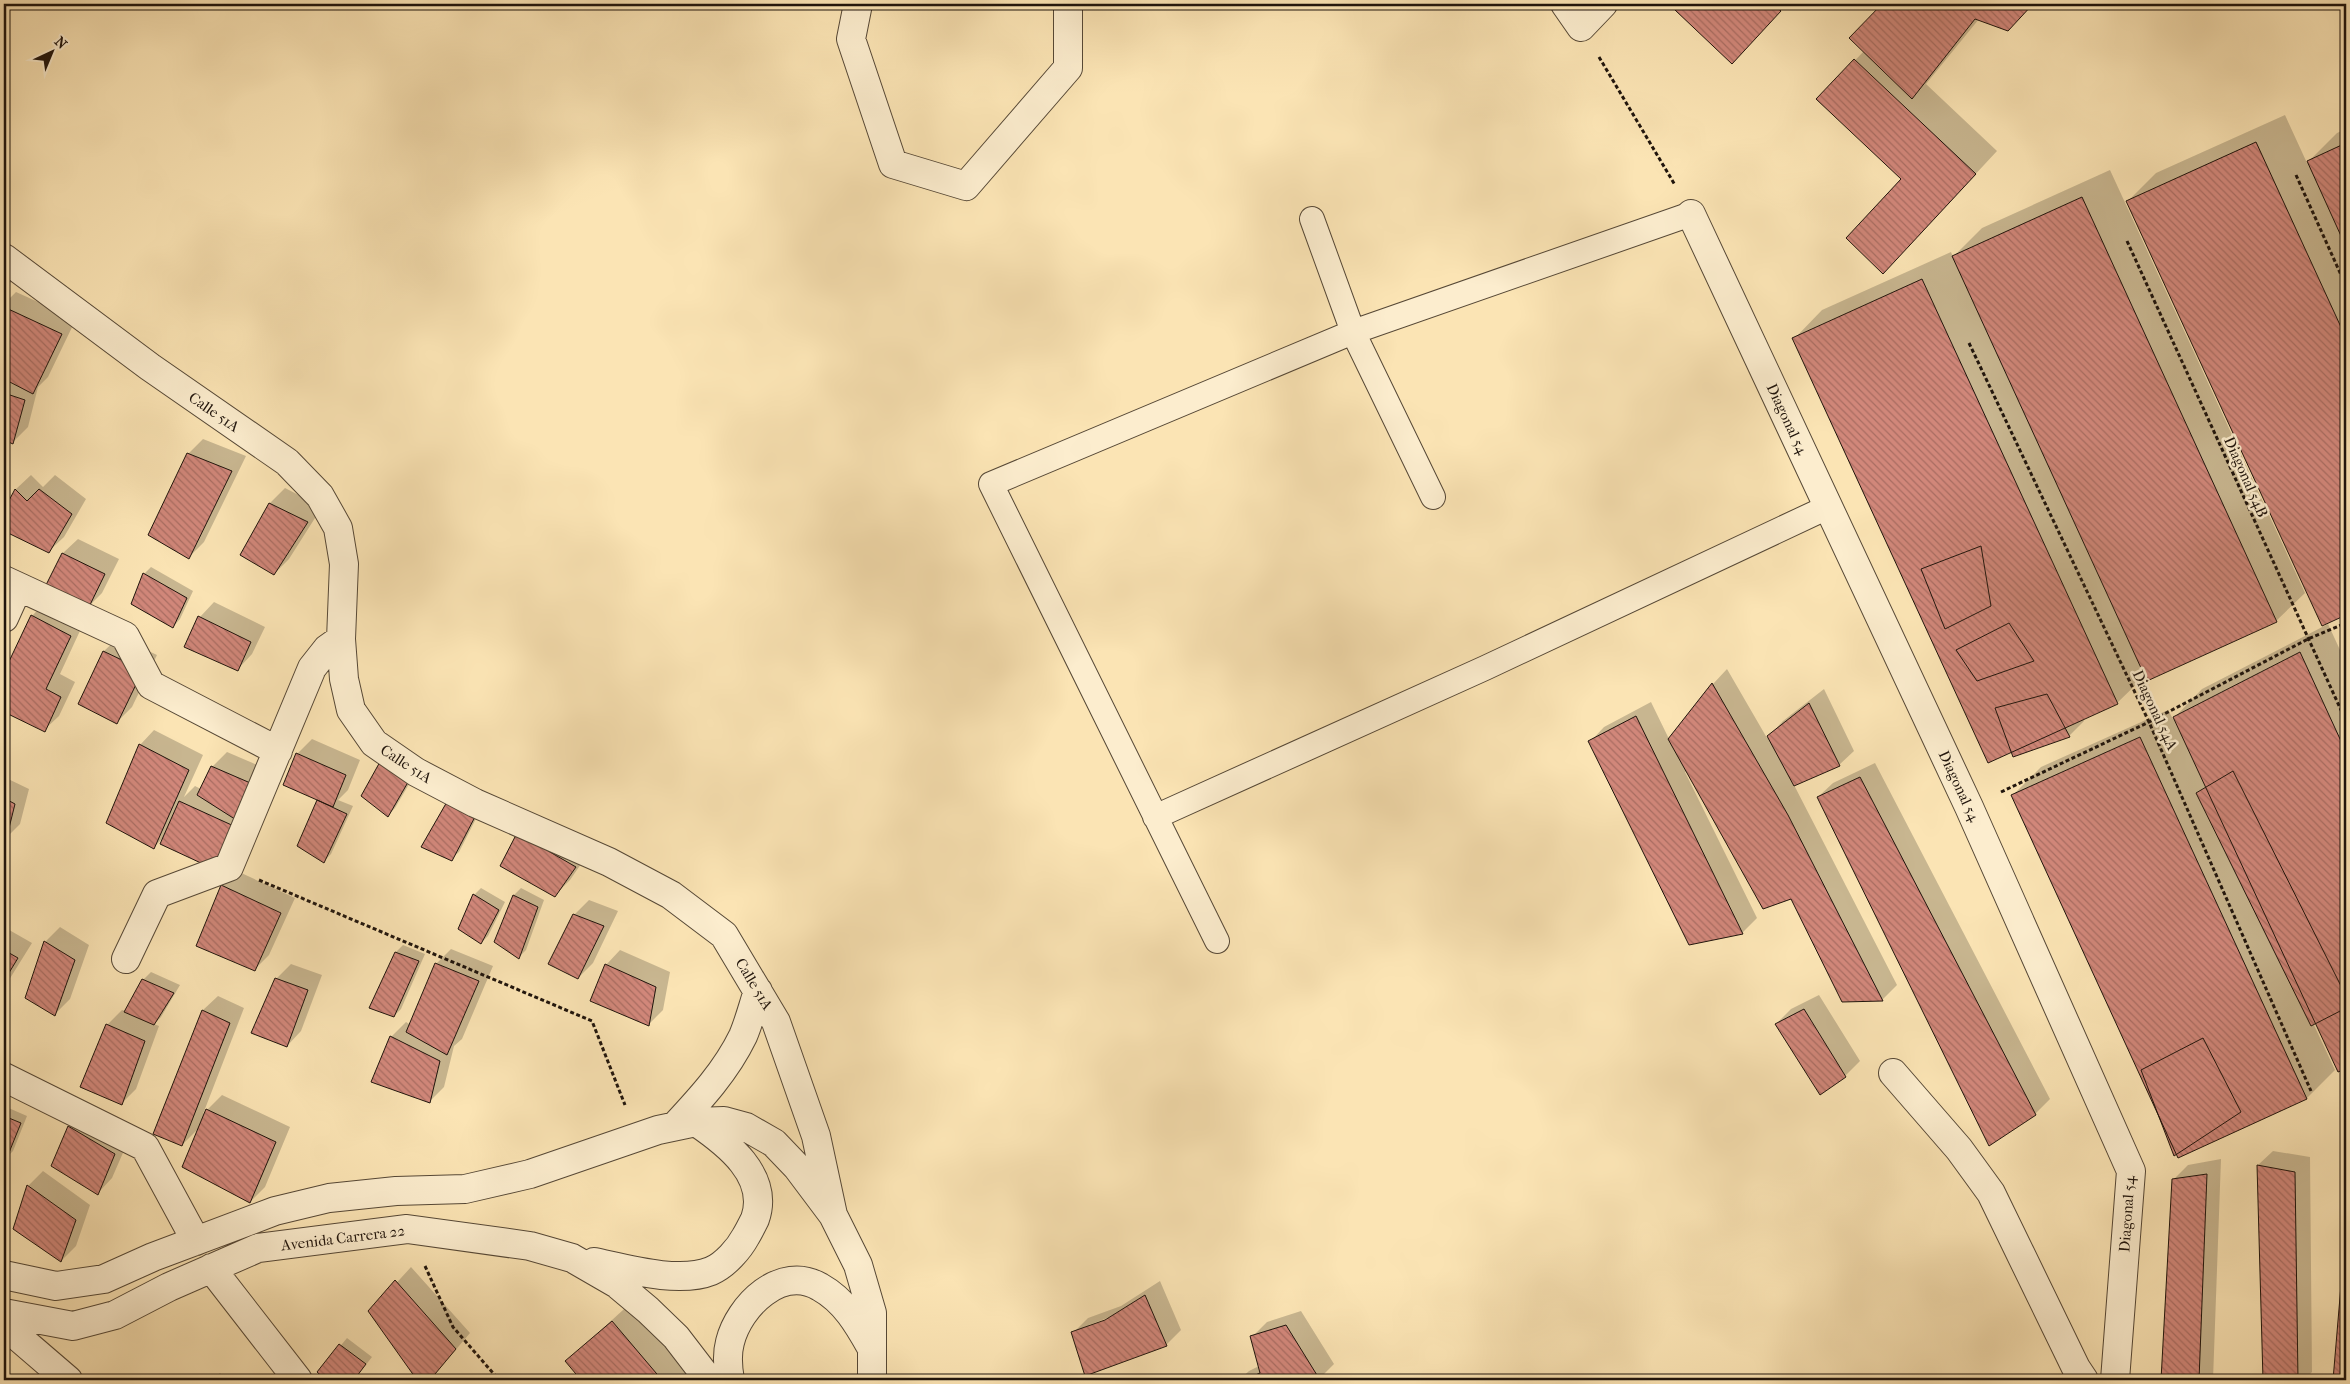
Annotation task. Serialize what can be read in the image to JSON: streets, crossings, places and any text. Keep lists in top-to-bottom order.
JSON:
{
  "streets": {
    "street": ["Calle 51A", "Diagonal 54", "Avenida Carrera 22"],
    "path": ["Diagonal 54B", "Diagonal 54A"]
  },
  "north": "top right"
}
